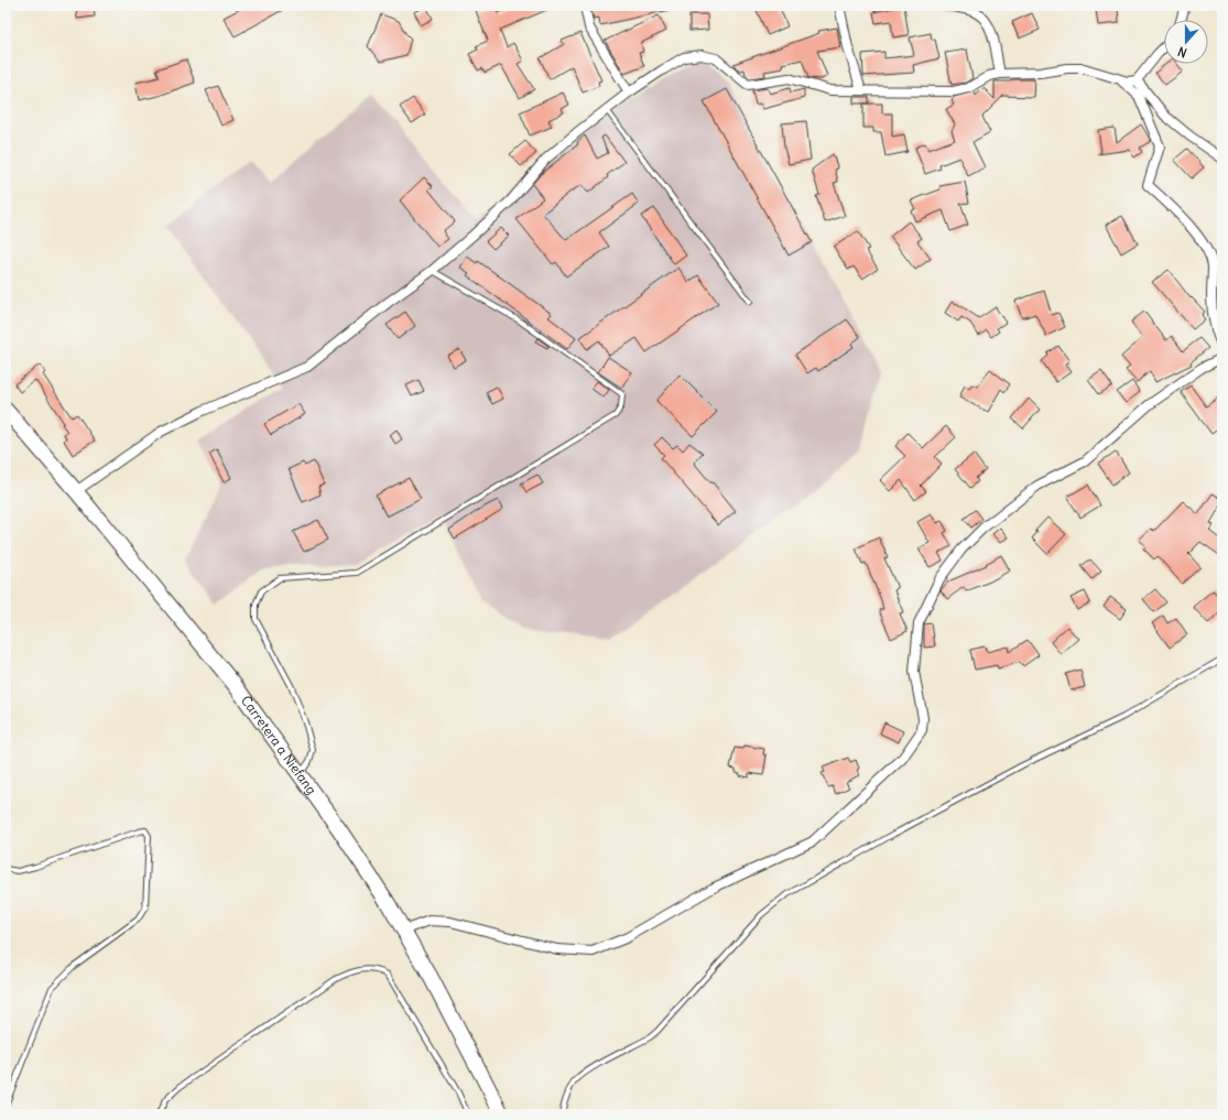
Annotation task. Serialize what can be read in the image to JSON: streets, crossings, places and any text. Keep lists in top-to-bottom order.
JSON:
{
  "streets": {
    "main road": ["Carretera a Niefang"]
  },
  "north": "bottom"
}
